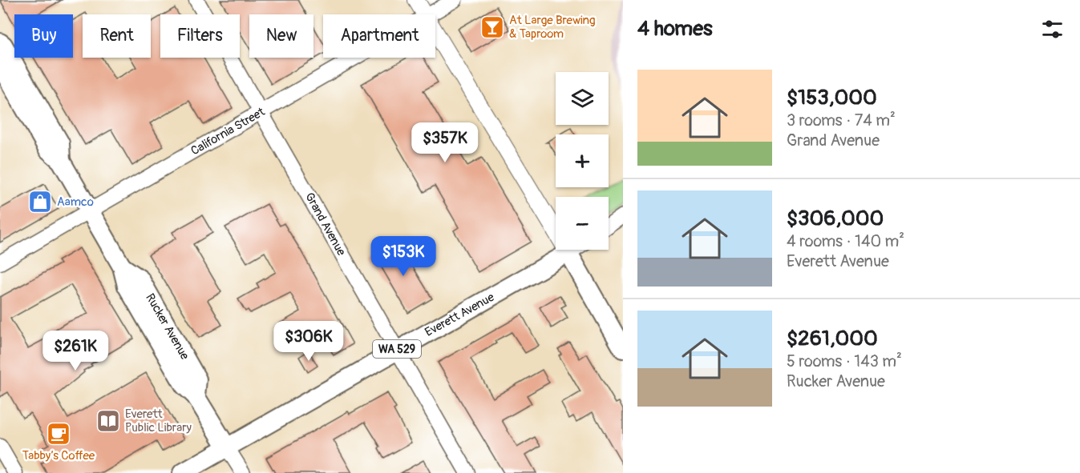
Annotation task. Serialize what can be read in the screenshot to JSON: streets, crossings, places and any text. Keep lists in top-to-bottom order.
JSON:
{
  "streets": {
    "main road": ["Everett Avenue", "Rucker Avenue", "WA 529"],
    "street": ["California Street", "Grand Avenue"]
  },
  "crossings": [
    ["California Street", "Grand Avenue"],
    ["California Street", "Rucker Avenue"],
    ["Grand Avenue", "Everett Avenue"],
    ["Everett Avenue", "Rucker Avenue"]
  ],
  "places": {
    "bar": ["At Large Brewing & Taproom"],
    "shop": ["Aamco"],
    "library": ["Everett Public Library"],
    "cafe": ["Tabby’s Coffee"]
  },
  "page": {
    "heading": "4 homes",
    "chip": [
      "Buy",
      "Rent",
      "Filters",
      "New",
      "Apartment"
    ],
    "list": [
      {
        "name": "$153,000",
        "note": "3 rooms · 74 m² · Grand Avenue"
      },
      {
        "name": "$306,000",
        "note": "4 rooms · 140 m² · Everett Avenue"
      },
      {
        "name": "$261,000",
        "note": "5 rooms · 143 m² · Rucker Avenue"
      }
    ],
    "map_buttons": ["+", "−"],
    "price": [
      "$357K",
      "$153K",
      "$306K",
      "$261K"
    ]
  }
}
